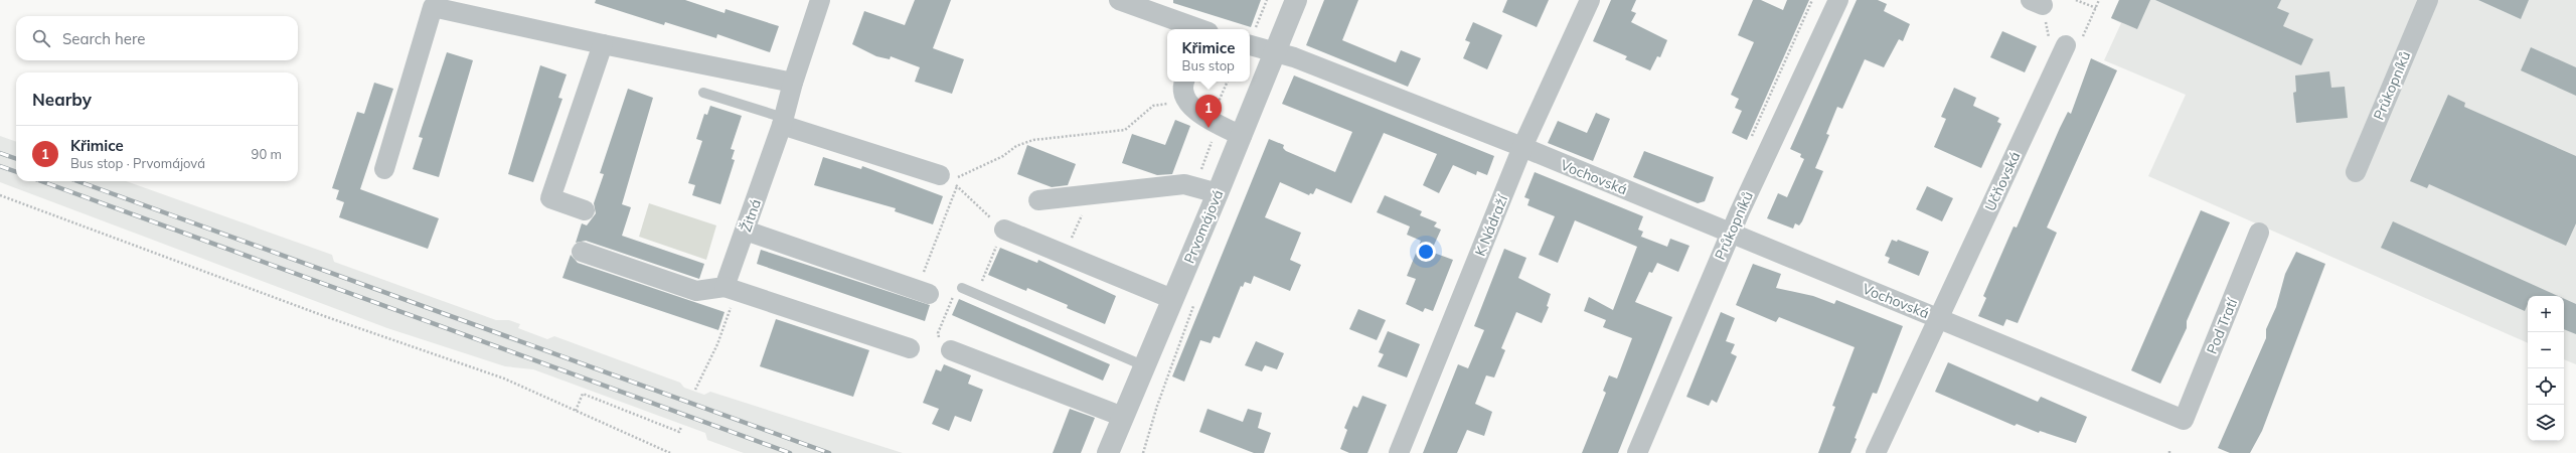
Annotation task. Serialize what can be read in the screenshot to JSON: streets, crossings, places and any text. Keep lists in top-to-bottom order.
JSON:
{
  "streets": {
    "street": [
      "Průkopníků",
      "Vochovská",
      "Učňovská",
      "Žitná",
      "K Nádraží",
      "Prvomájová",
      "Pod Tratí"
    ]
  },
  "crossings": [
    ["Průkopníků", "Vochovská"],
    ["Vochovská", "Učňovská"],
    ["Vochovská", "K Nádraží"],
    ["Vochovská", "Prvomájová"],
    ["Vochovská", "Pod Tratí"],
    ["Učňovská", "Pod Tratí"]
  ],
  "page": {
    "search": "Search here",
    "popup": ["Křimice", "Bus stop"],
    "heading": "Nearby",
    "pins": "1",
    "list": [
      {
        "mark": "1",
        "name": "Křimice",
        "note": "Bus stop · Prvomájová",
        "value": "90 m"
      }
    ],
    "map_buttons": ["+", "−"]
  }
}
